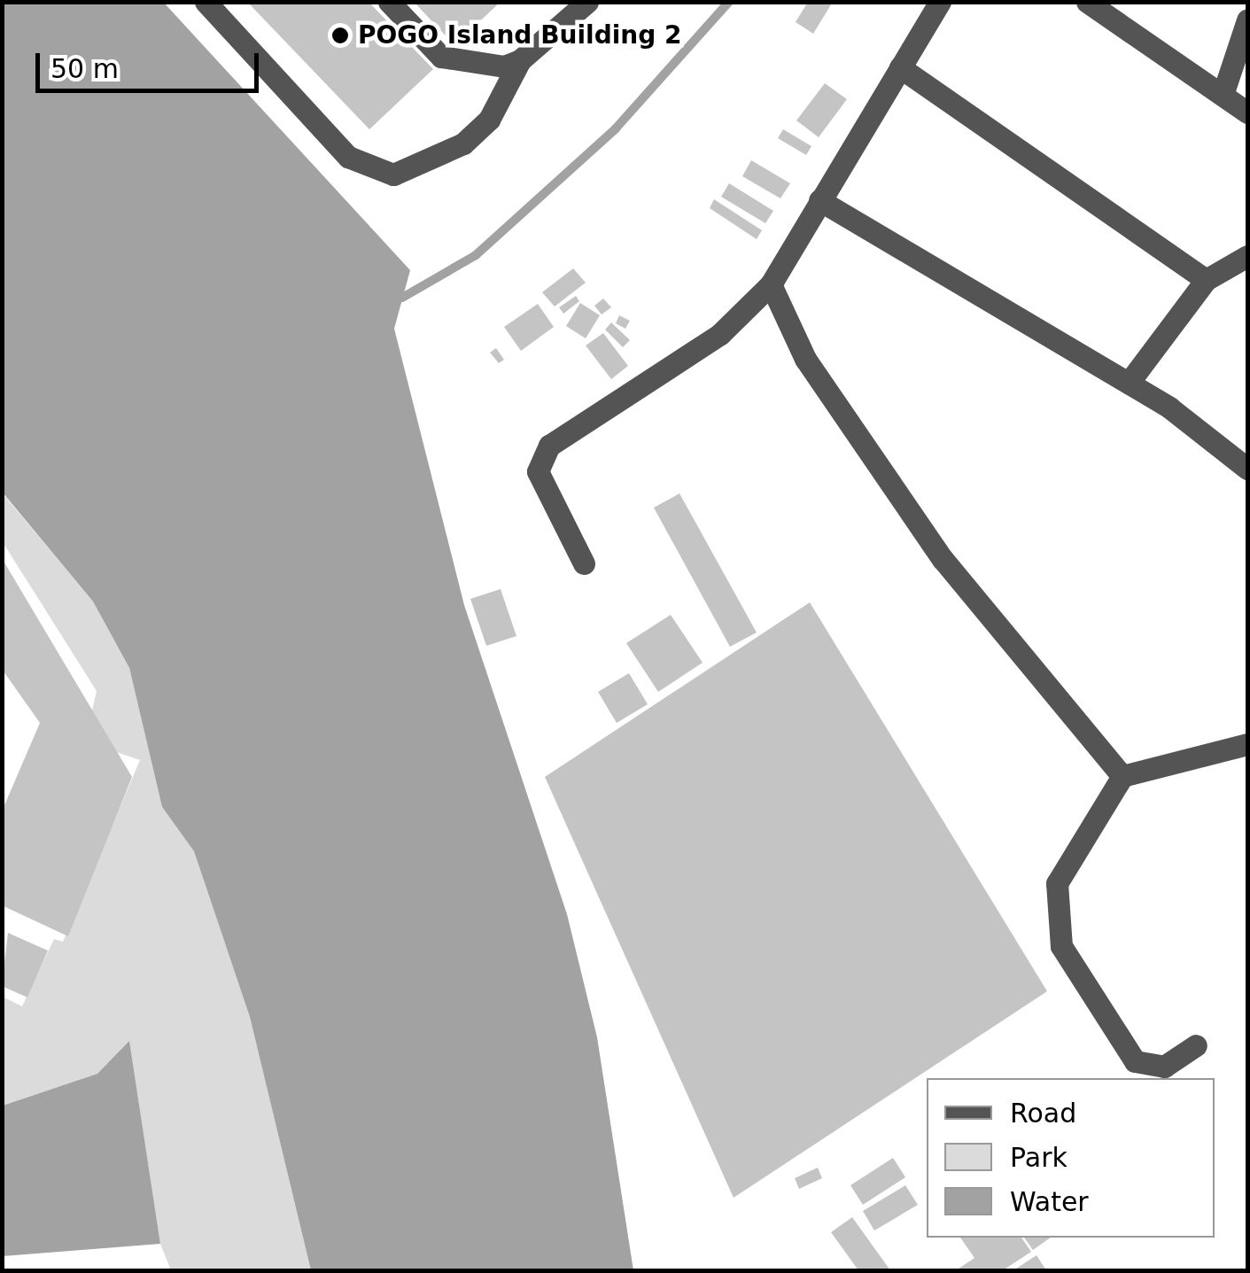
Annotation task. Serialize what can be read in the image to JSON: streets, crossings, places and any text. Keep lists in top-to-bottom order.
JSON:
{
  "places": ["POGO Island Building 2"],
  "legend": ["Road", "Park", "Water"],
  "scale_bar": "50 m"
}
